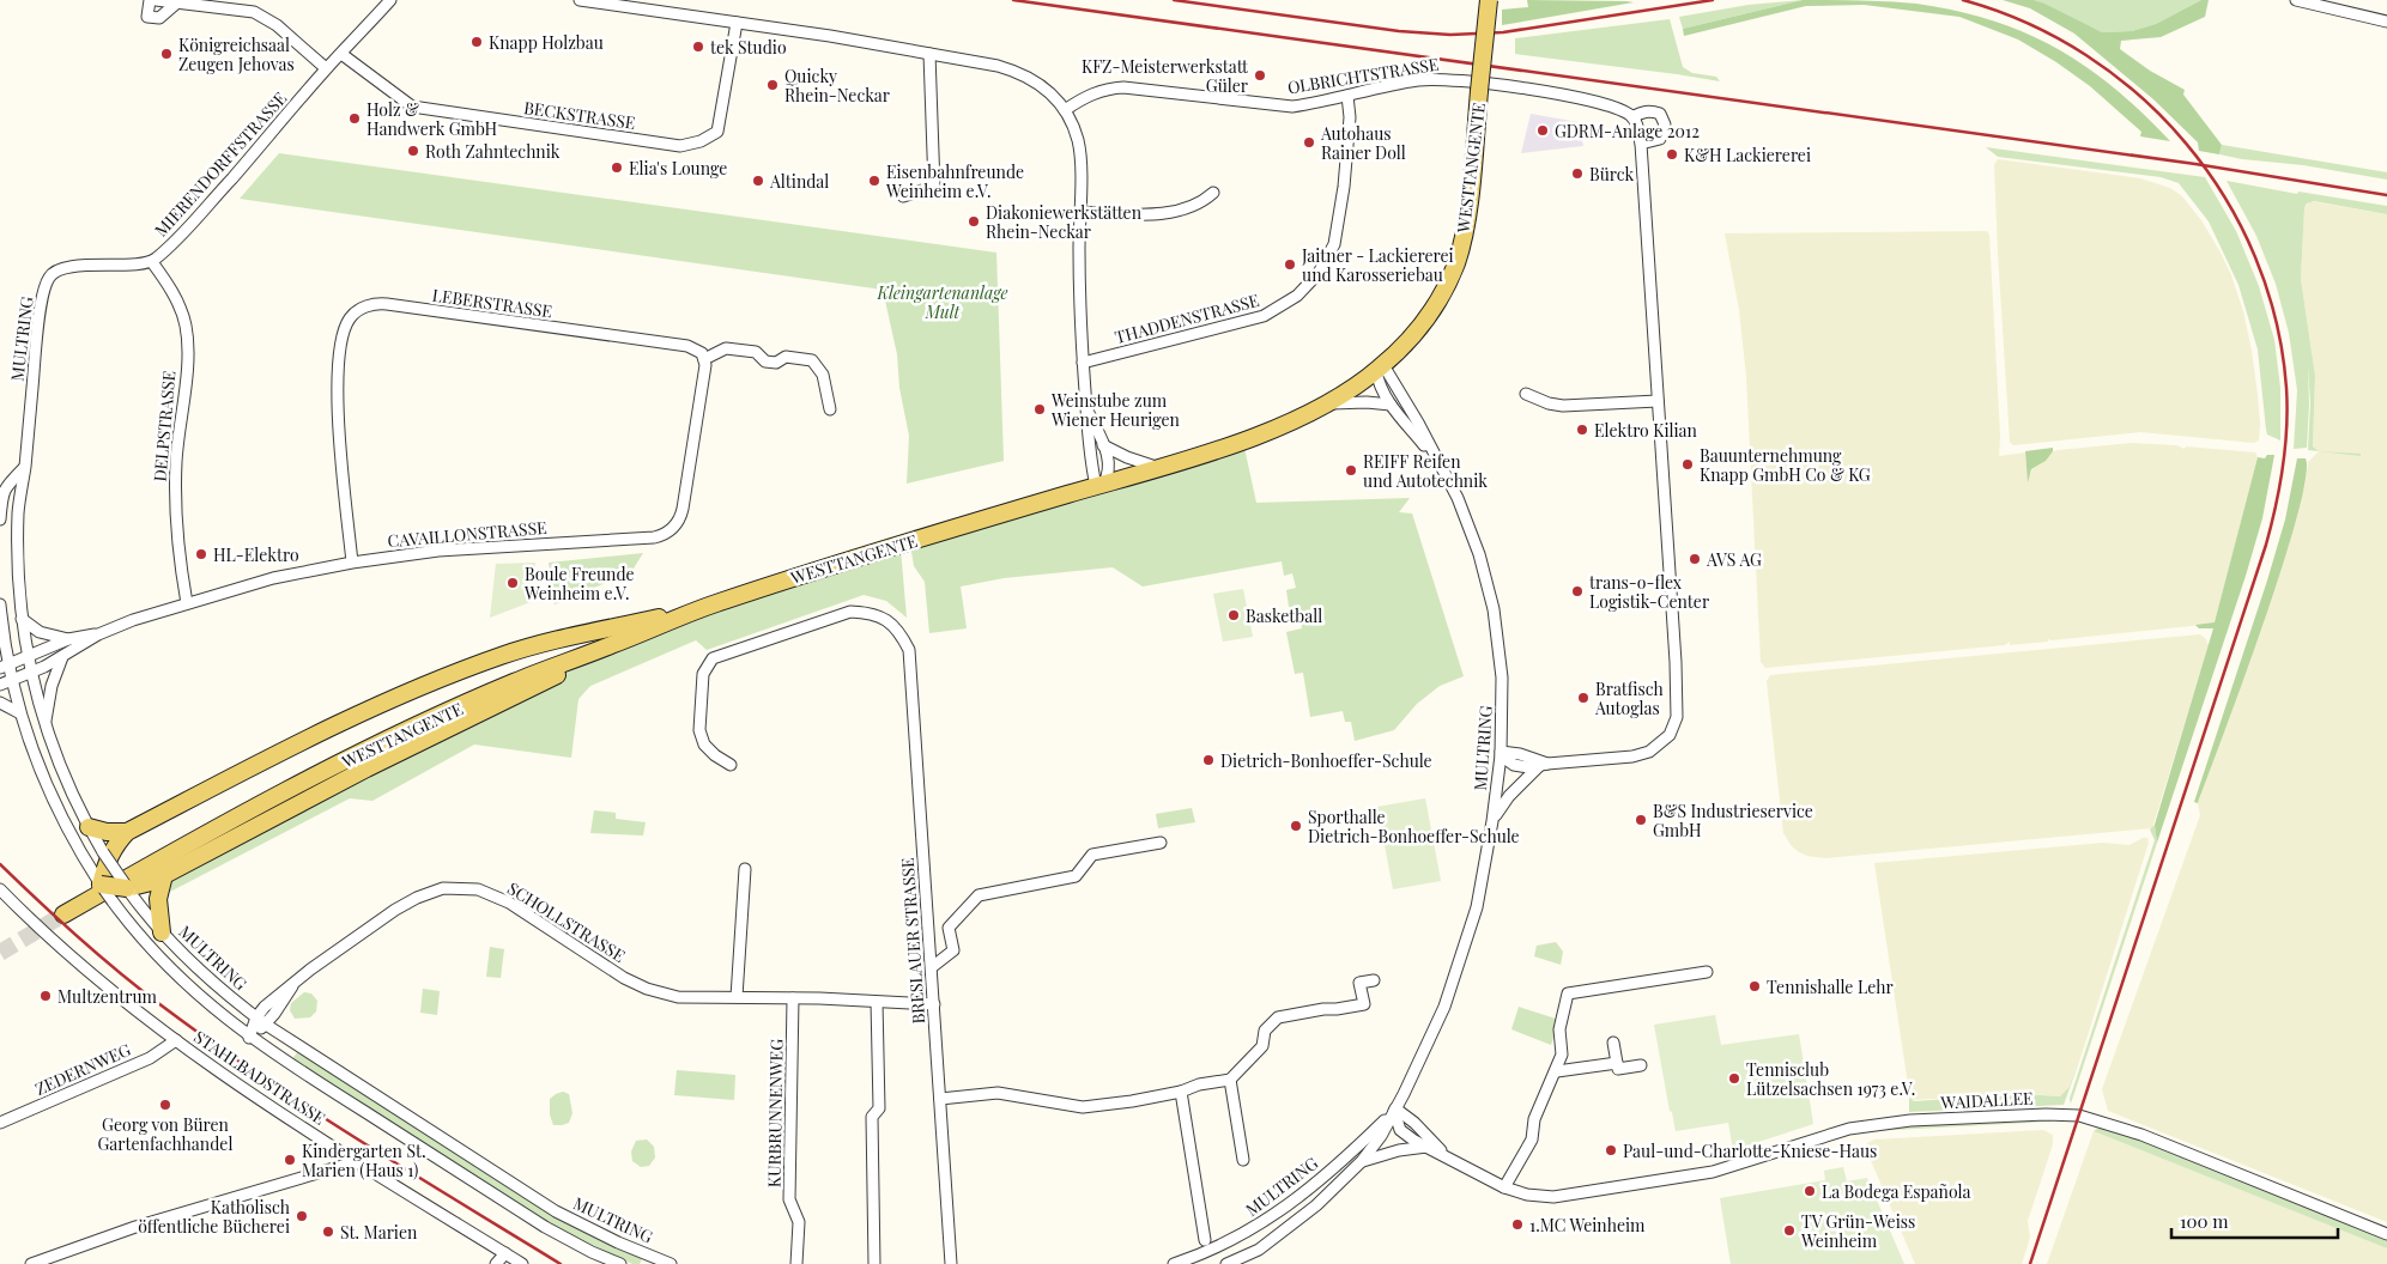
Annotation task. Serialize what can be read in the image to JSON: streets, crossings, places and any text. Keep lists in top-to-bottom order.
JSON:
{
  "streets": {
    "main road": ["WESTTANGENTE"],
    "street": [
      "OLBRICHTSTRASSE",
      "BECKSTRASSE",
      "MIERENDORFFSTRASSE",
      "LEBERSTRASSE",
      "THADDENSTRASSE",
      "MULTRING",
      "DELPSTRASSE",
      "CAVAILLONSTRASSE",
      "SCHOLLSTRASSE",
      "BRESLAUER STRASSE",
      "ZEDERNWEG",
      "STAHLBADSTRASSE",
      "WAIDALLEE",
      "KURBRUNNENWEG"
    ]
  },
  "crossings": [
    ["OLBRICHTSTRASSE", "THADDENSTRASSE"],
    ["BECKSTRASSE", "MIERENDORFFSTRASSE"],
    ["MIERENDORFFSTRASSE", "MULTRING"],
    ["MIERENDORFFSTRASSE", "DELPSTRASSE"],
    ["WESTTANGENTE", "MULTRING"],
    ["LEBERSTRASSE", "CAVAILLONSTRASSE"],
    ["MULTRING", "DELPSTRASSE"],
    ["MULTRING", "CAVAILLONSTRASSE"],
    ["MULTRING", "SCHOLLSTRASSE"],
    ["MULTRING", "WAIDALLEE"],
    ["DELPSTRASSE", "CAVAILLONSTRASSE"],
    ["SCHOLLSTRASSE", "BRESLAUER STRASSE"],
    ["SCHOLLSTRASSE", "KURBRUNNENWEG"],
    ["ZEDERNWEG", "STAHLBADSTRASSE"]
  ],
  "parks": ["Kleingartenanlage Mult"],
  "places": [
    "Knapp Holzbau",
    "tek Studio",
    "Königreichsaal Zeugen Jehovas",
    "KFZ-Meisterwerkstatt Güler",
    "Quicky Rhein-Neckar",
    "Holz & Handwerk GmbH",
    "GDRM-Anlage 2012",
    "Autohaus Rainer Doll",
    "Roth Zahntechnik",
    "K&H Lackiererei",
    "Elia's Lounge",
    "Bürck",
    "Altindal",
    "Eisenbahnfreunde Weinheim e.V.",
    "Diakoniewerkstätten Rhein-Neckar",
    "Jaitner - Lackiererei und Karosseriebau",
    "Weinstube zum Wiener Heurigen",
    "Elektro Kilian",
    "Bauunternehmung Knapp GmbH Co & KG",
    "REIFF Reifen und Autotechnik",
    "HL-Elektro",
    "AVS AG",
    "Boule Freunde Weinheim e.V.",
    "trans-o-flex Logistik-Center",
    "Basketball",
    "Bratfisch Autoglas",
    "Dietrich-Bonhoeffer-Schule",
    "B&S Industrieservice GmbH",
    "Sporthalle Dietrich-Bonhoeffer-Schule",
    "Tennishalle Lehr",
    "Multzentrum",
    "Tennisclub Lützelsachsen 1973 e.V.",
    "Georg von Büren Gartenfachhandel",
    "Paul-und-Charlotte-Kniese-Haus",
    "Kindergarten St. Marien (Haus 1)",
    "La Bodega Española",
    "Katholisch öffentliche Bücherei",
    "1.MC Weinheim",
    "TV Grün-Weiss Weinheim",
    "St. Marien"
  ],
  "scale_bar": "100 m"
}
